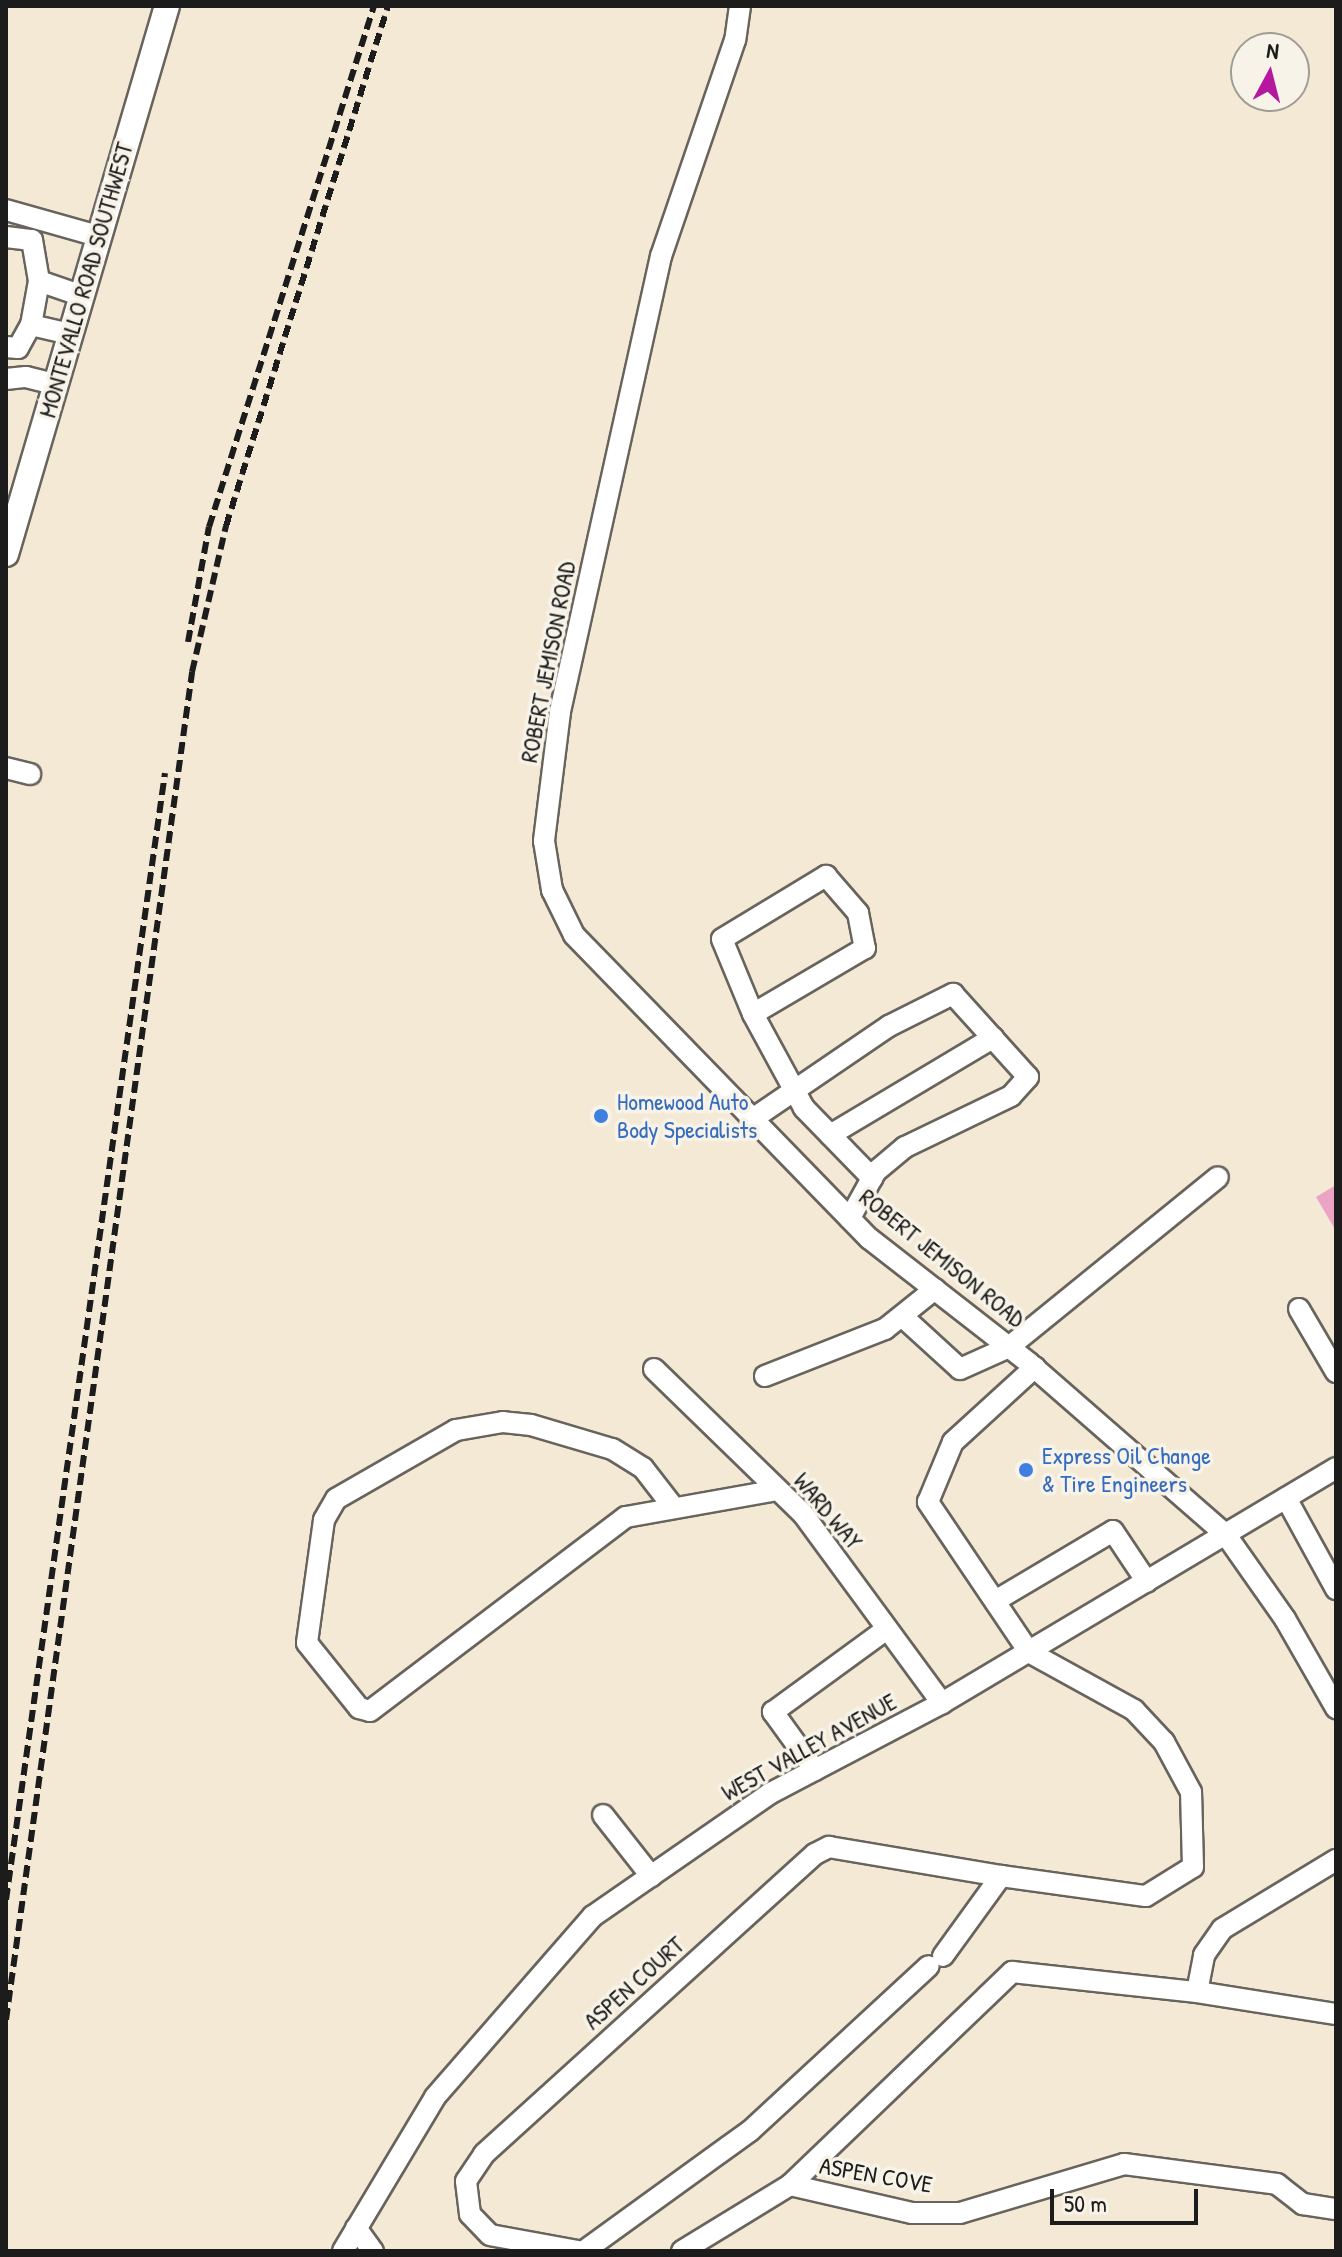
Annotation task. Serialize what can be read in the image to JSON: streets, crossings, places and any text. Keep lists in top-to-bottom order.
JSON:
{
  "streets": {
    "main road": ["MONTEVALLO ROAD SOUTHWEST"],
    "street": [
      "ROBERT JEMISON ROAD",
      "WARD WAY",
      "WEST VALLEY AVENUE",
      "ASPEN COURT",
      "ASPEN COVE"
    ]
  },
  "crossings": [
    ["ROBERT JEMISON ROAD", "WEST VALLEY AVENUE"],
    ["WARD WAY", "WEST VALLEY AVENUE"],
    ["WEST VALLEY AVENUE", "ASPEN COURT"]
  ],
  "places": ["Homewood Auto Body Specialists", "Express Oil Change & Tire Engineers"],
  "scale_bar": "50 m",
  "north": "top"
}
